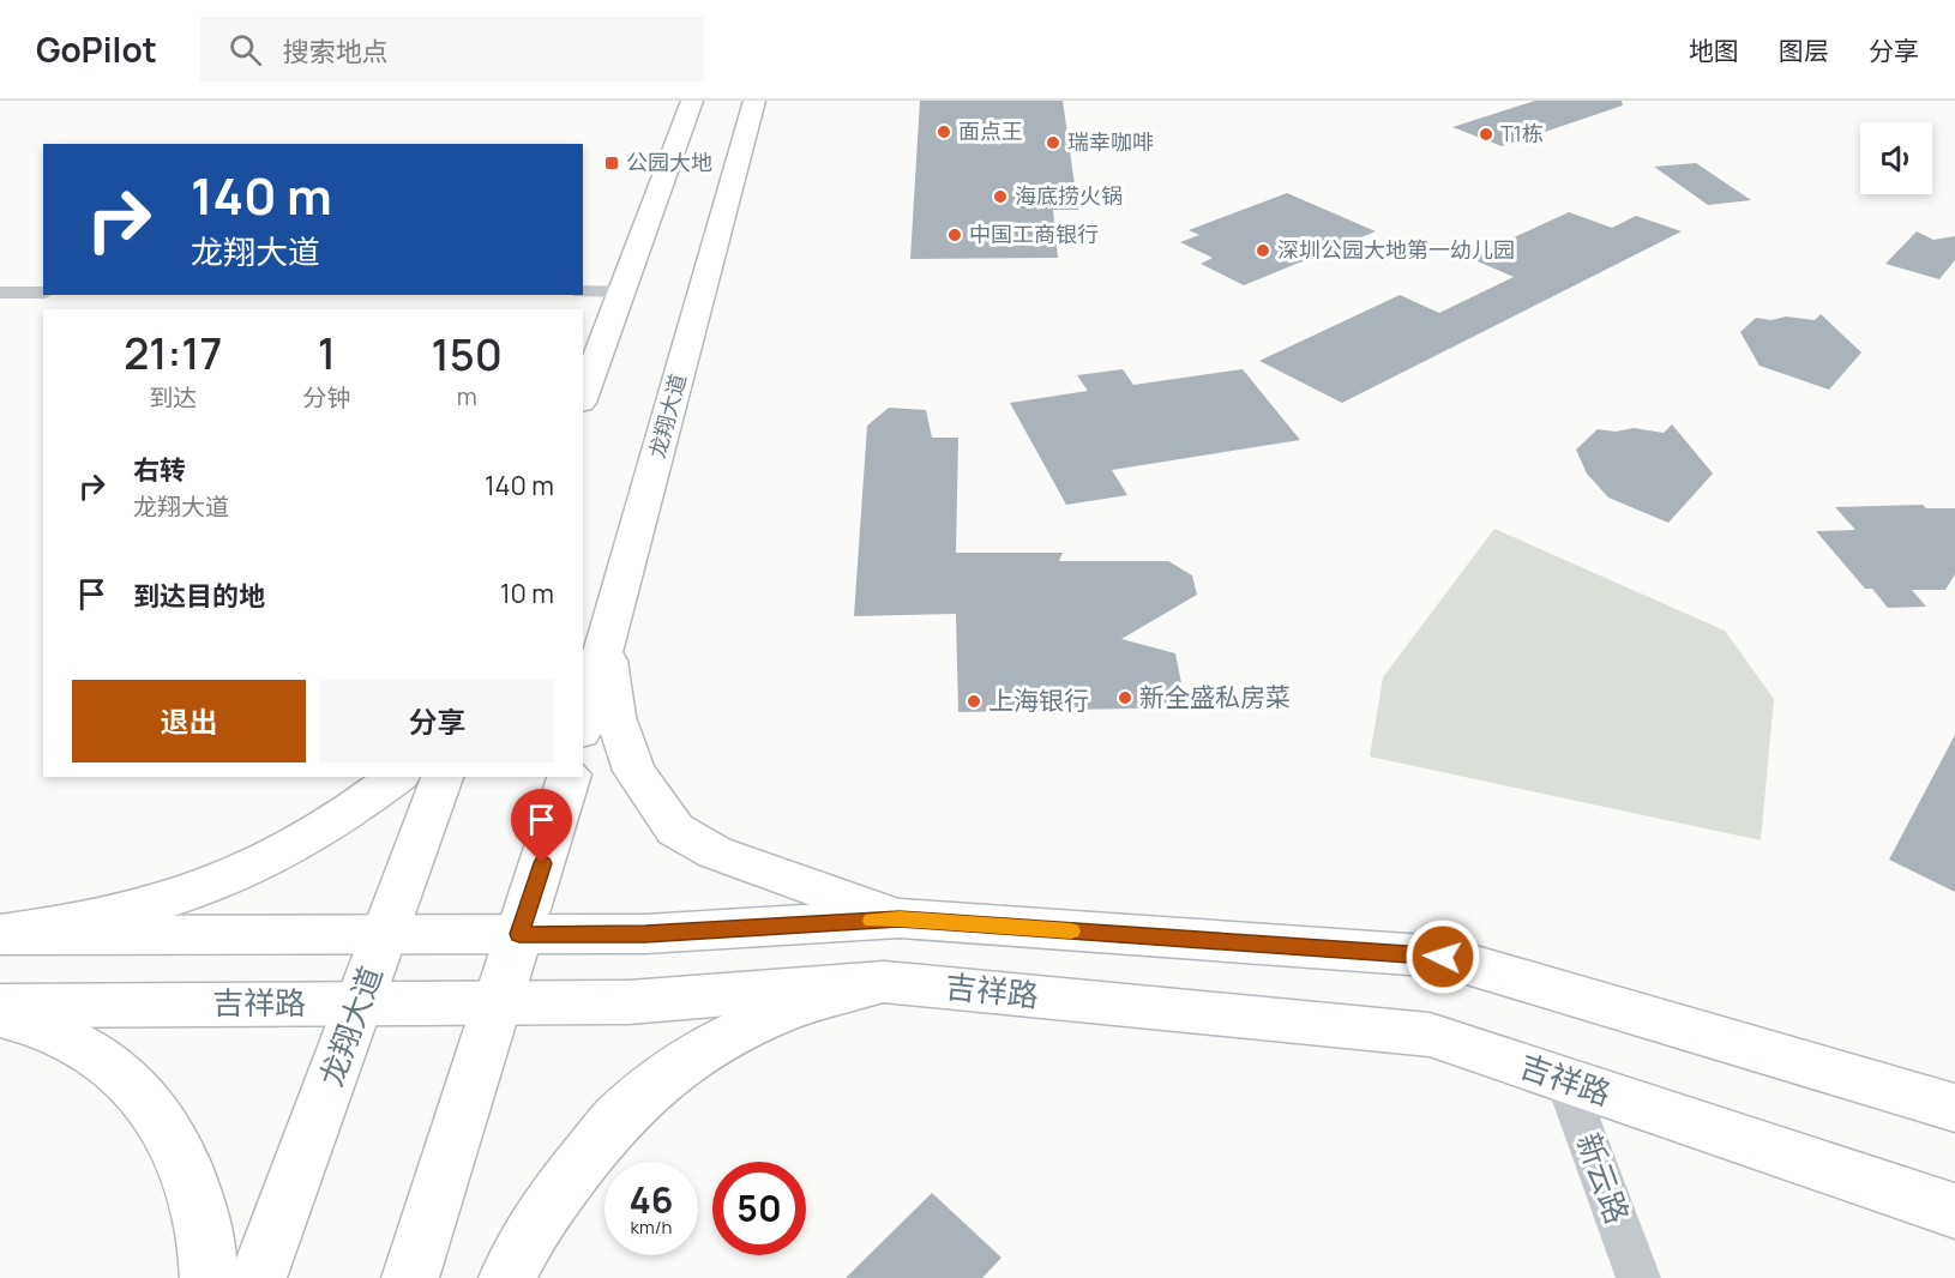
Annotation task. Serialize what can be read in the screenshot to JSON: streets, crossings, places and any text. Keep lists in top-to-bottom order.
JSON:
{
  "streets": {
    "main road": ["龙翔大道", "吉祥路"],
    "street": ["新云路"]
  },
  "crossings": [
    ["龙翔大道", "吉祥路"],
    ["吉祥路", "新云路"]
  ],
  "places": {
    "other": [
      "面点王",
      "T1栋",
      "瑞幸咖啡",
      "海底捞火锅",
      "中国工商银行",
      "深圳公园大地第一幼儿园",
      "新全盛私房菜",
      "上海银行"
    ],
    "transit": ["公园大地"]
  },
  "page": {
    "header": "GoPilot",
    "search": "搜索地点",
    "nav": ["地图", "图层", "分享"],
    "turn": ["140 m", "龙翔大道"],
    "eta": [
      "21:17",
      "到达",
      "1",
      "分钟",
      "150",
      "m"
    ],
    "list": [
      {
        "name": "右转",
        "note": "龙翔大道",
        "value": "140 m"
      },
      {
        "name": "到达目的地",
        "value": "10 m"
      }
    ],
    "buttons": ["退出", "分享"],
    "speed": "46 km/h",
    "limit": "50"
  }
}
